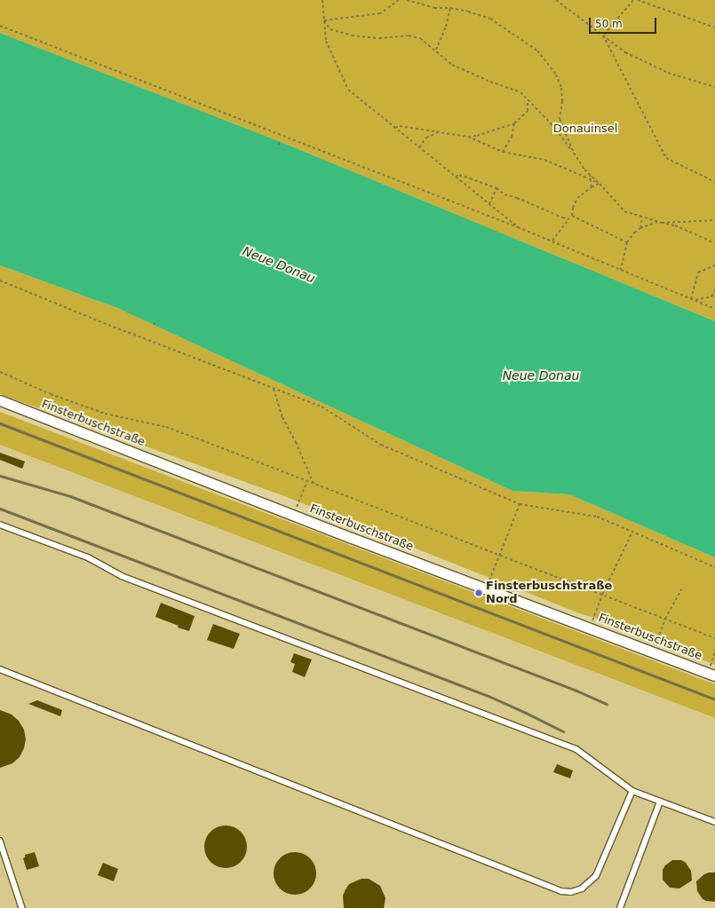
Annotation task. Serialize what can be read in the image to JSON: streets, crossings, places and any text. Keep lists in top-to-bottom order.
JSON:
{
  "streets": {
    "street": ["Finsterbuschstraße"]
  },
  "water": ["Neue Donau"],
  "parks": ["Donauinsel"],
  "places": ["Finsterbuschstraße Nord"],
  "scale_bar": "50 m"
}
